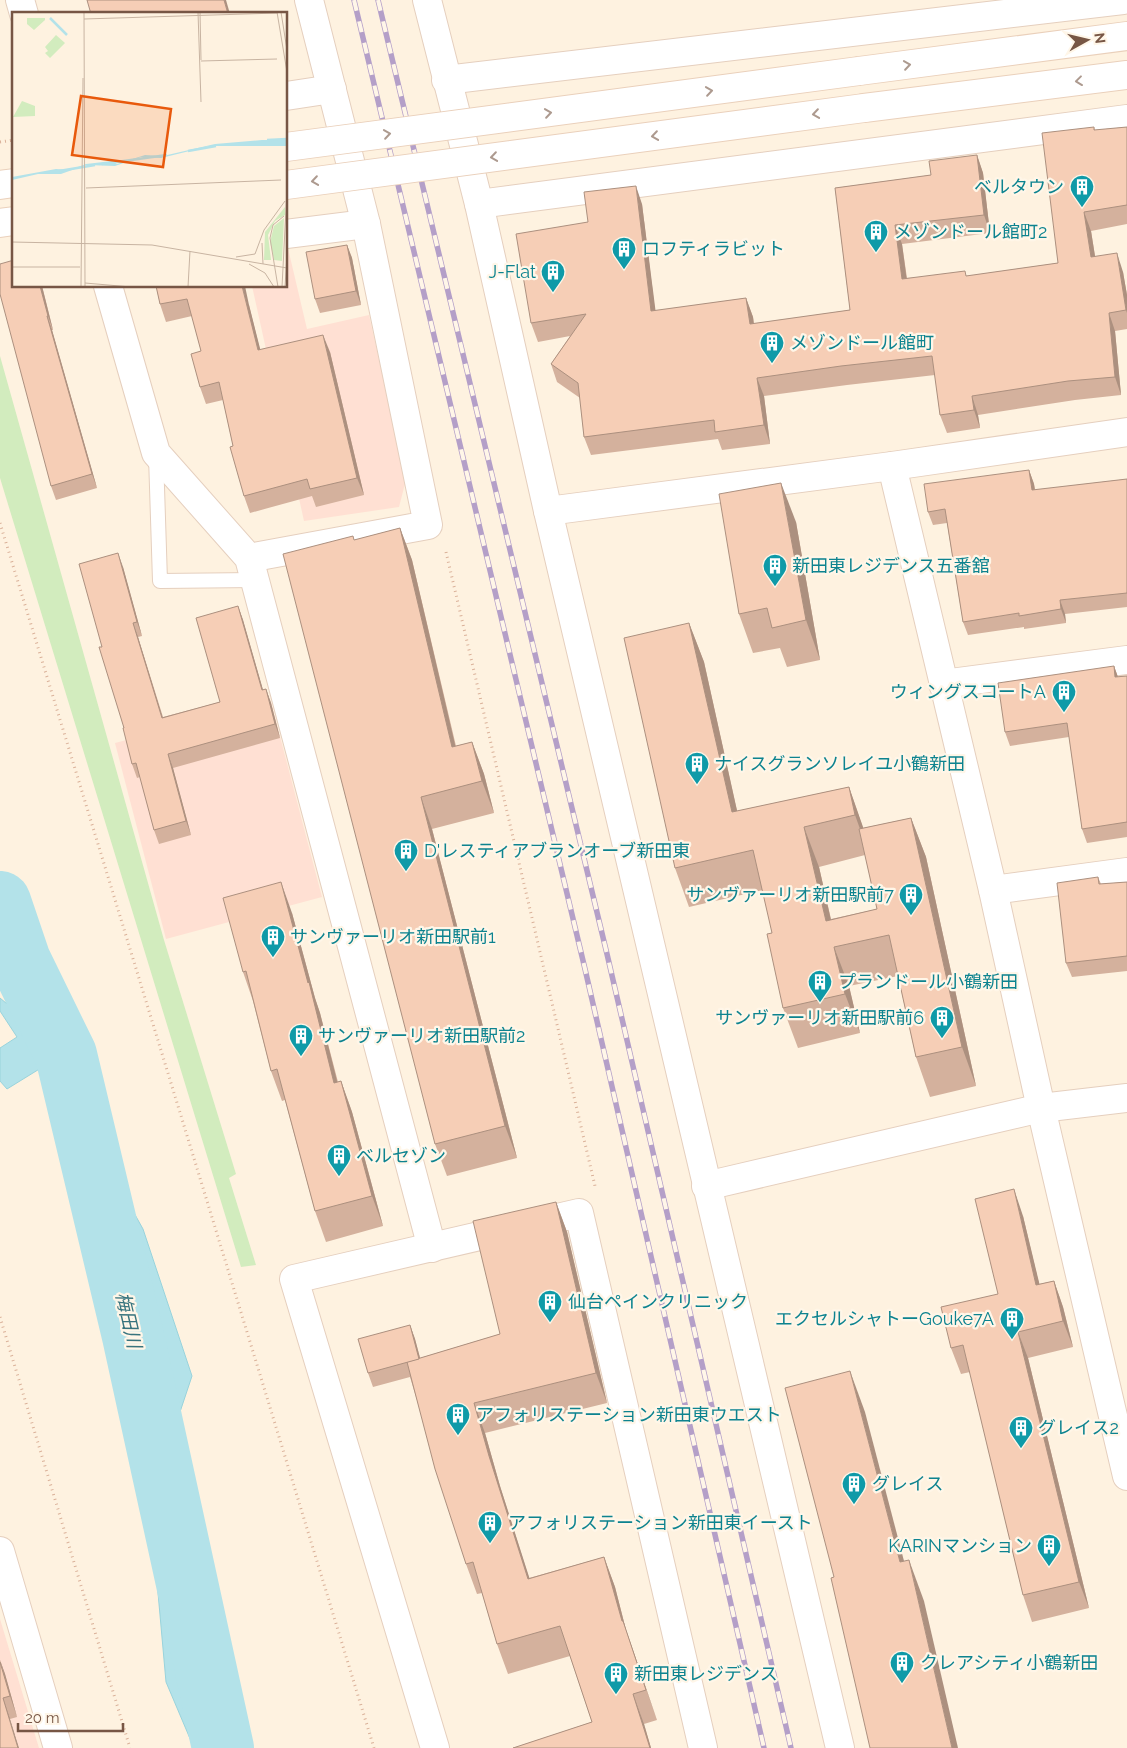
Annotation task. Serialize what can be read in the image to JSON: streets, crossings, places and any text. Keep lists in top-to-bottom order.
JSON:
{
  "water": ["梅田川"],
  "places": {
    "building": [
      "ベルタウン",
      "メゾンドール館町2",
      "ロフティラビット",
      "J-Flat",
      "メゾンドール館町",
      "新田東レジデンス五番舘",
      "ウィングスコートA",
      "ナイスグランソレイユ小鶴新田",
      "D'レスティアブランオーブ新田東",
      "サンヴァーリオ新田駅前7",
      "サンヴァーリオ新田駅前1",
      "プランドール小鶴新田",
      "サンヴァーリオ新田駅前6",
      "サンヴァーリオ新田駅前2",
      "ベルセゾン",
      "仙台ペインクリニック",
      "エクセルシャトーGouke7A",
      "アフォリステーション新田東ウエスト",
      "グレイス2",
      "グレイス",
      "アフォリステーション新田東イースト",
      "KARINマンション",
      "クレアシティ小鶴新田",
      "新田東レジデンス"
    ]
  },
  "scale_bar": "20 m",
  "north": "right"
}
